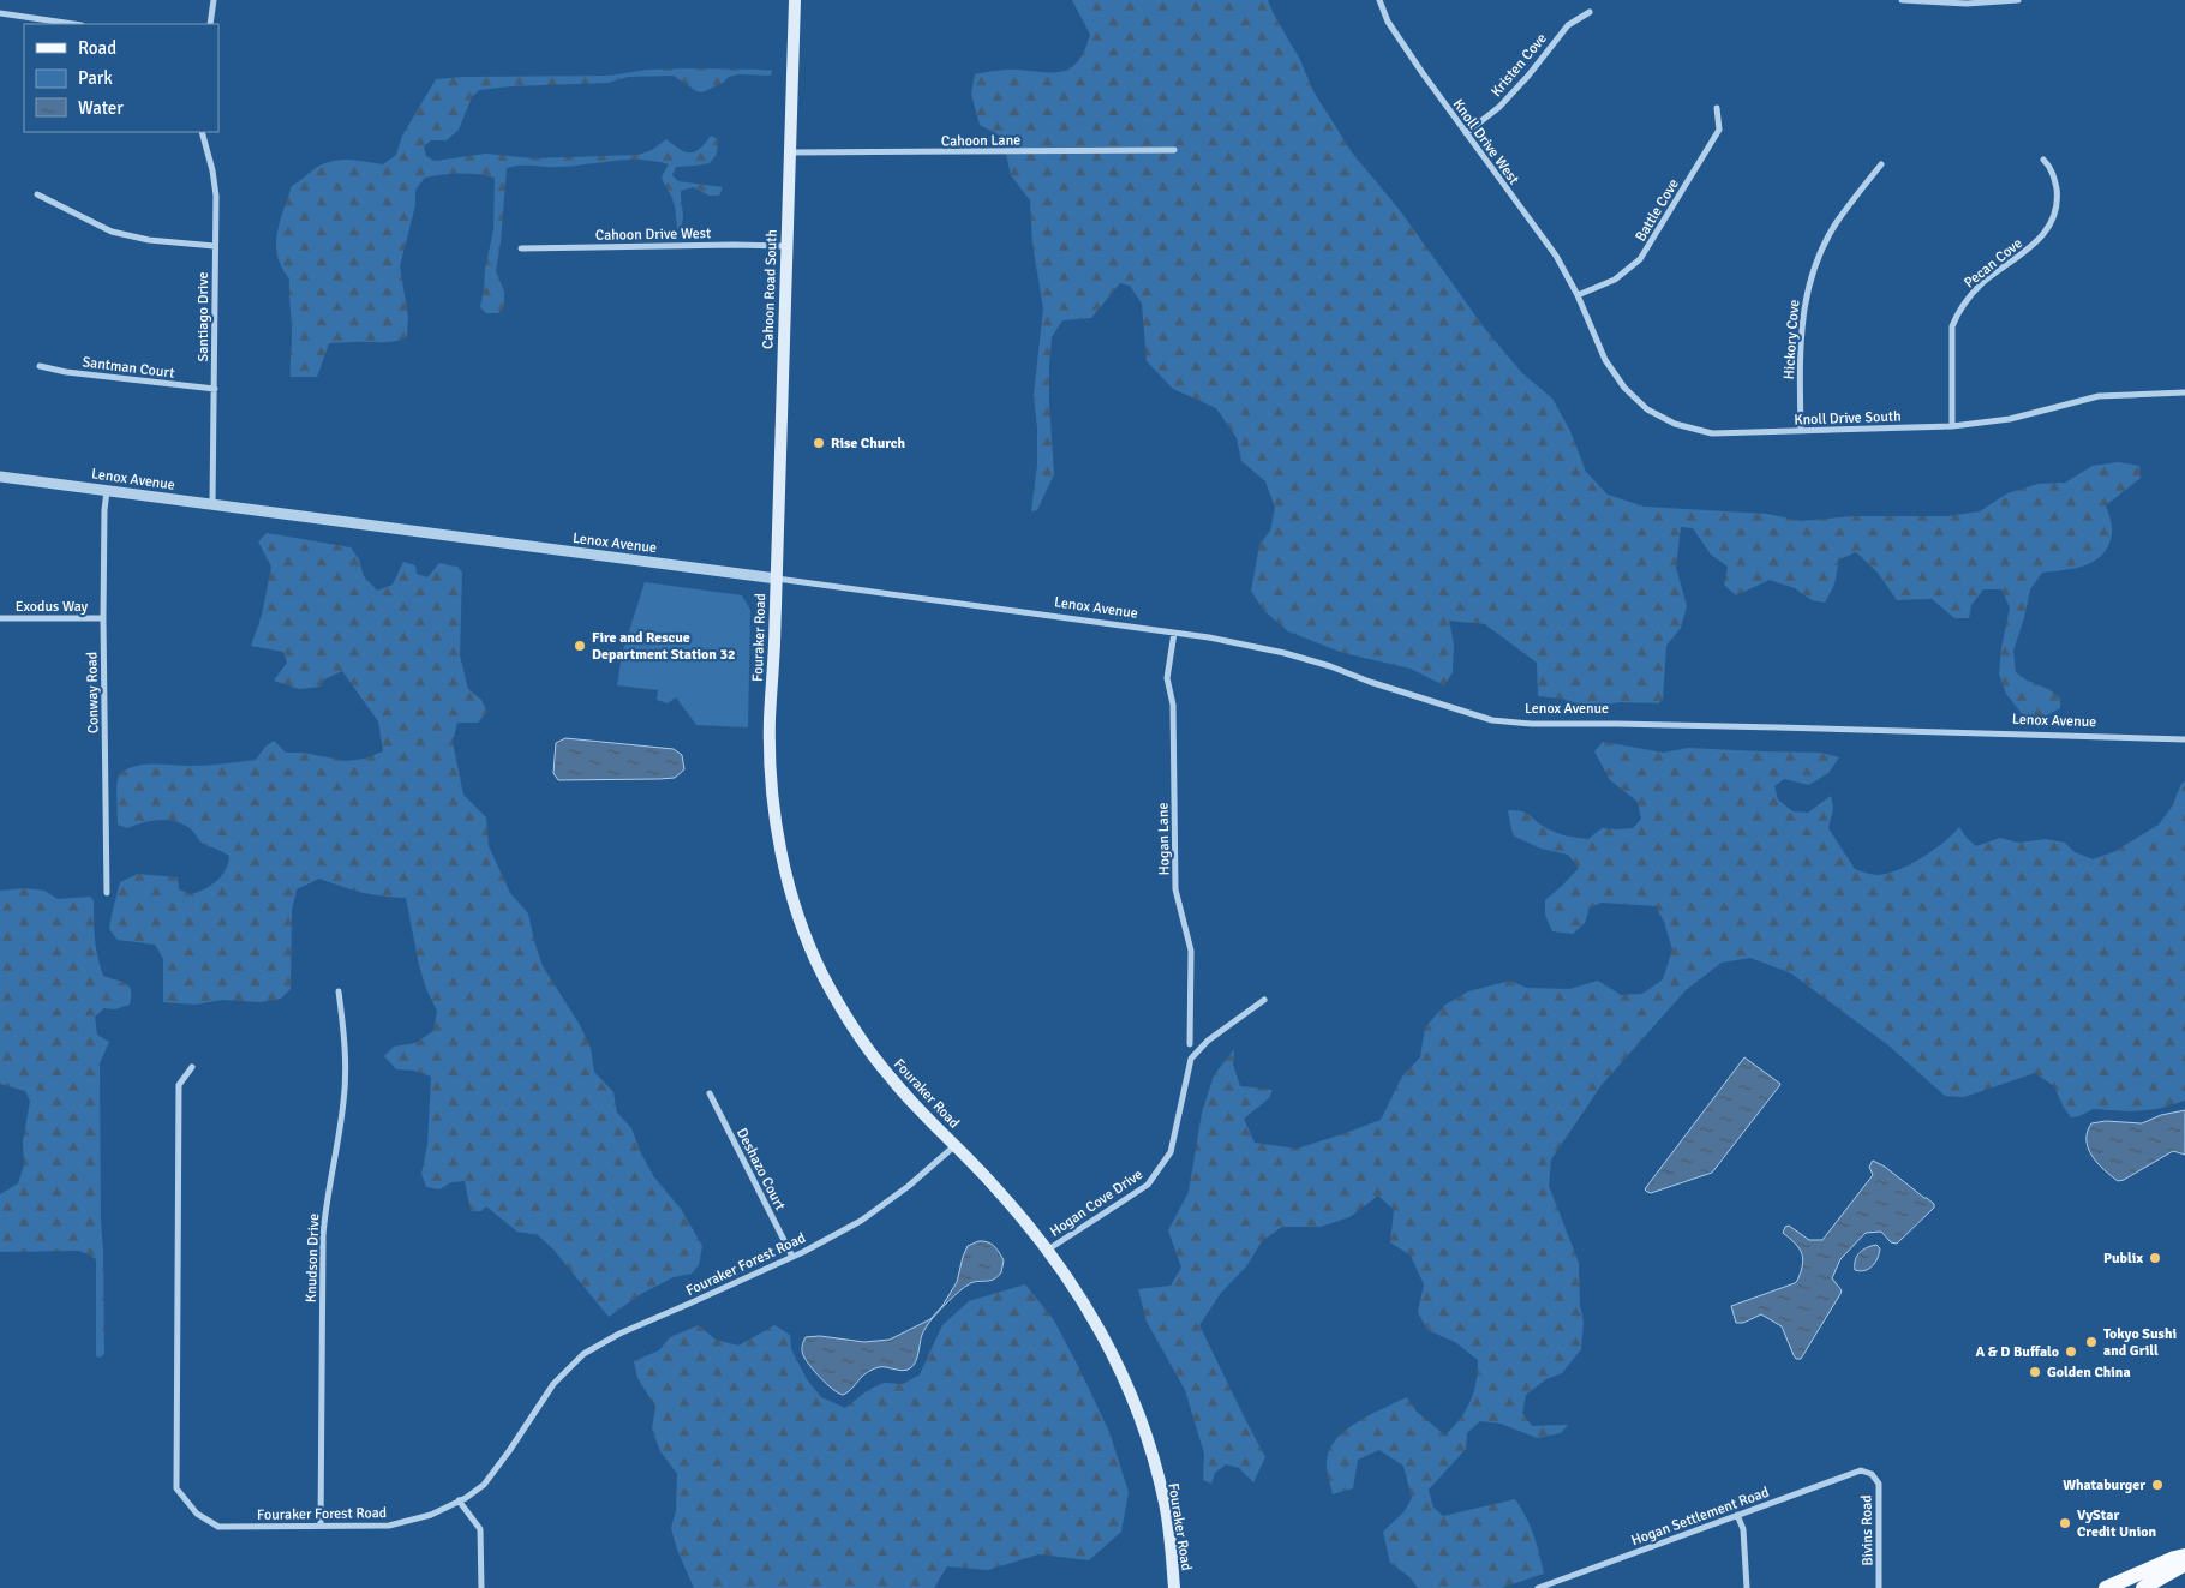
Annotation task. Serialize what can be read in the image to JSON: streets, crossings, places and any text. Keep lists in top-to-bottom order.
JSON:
{
  "streets": {
    "main road": ["Cahoon Road South", "Fouraker Road"],
    "street": [
      "Kristen Cove",
      "Cahoon Lane",
      "Knoll Drive West",
      "Battle Cove",
      "Cahoon Drive West",
      "Pecan Cove",
      "Santiago Drive",
      "Hickory Cove",
      "Santman Court",
      "Knoll Drive South",
      "Lenox Avenue",
      "Exodus Way",
      "Conway Road",
      "Hogan Lane",
      "Deshazo Court",
      "Hogan Cove Drive",
      "Knudson Drive",
      "Fouraker Forest Road",
      "Hogan Settlement Road",
      "Bivins Road"
    ]
  },
  "crossings": [
    ["Kristen Cove", "Knoll Drive West"],
    ["Cahoon Lane", "Cahoon Road South"],
    ["Knoll Drive West", "Battle Cove"],
    ["Knoll Drive West", "Knoll Drive South"],
    ["Battle Cove", "Knoll Drive South"],
    ["Cahoon Drive West", "Cahoon Road South"],
    ["Pecan Cove", "Knoll Drive South"],
    ["Cahoon Road South", "Lenox Avenue"],
    ["Cahoon Road South", "Fouraker Road"],
    ["Santiago Drive", "Santman Court"],
    ["Santiago Drive", "Lenox Avenue"],
    ["Hickory Cove", "Knoll Drive South"],
    ["Lenox Avenue", "Fouraker Road"],
    ["Lenox Avenue", "Conway Road"],
    ["Lenox Avenue", "Hogan Lane"],
    ["Exodus Way", "Conway Road"],
    ["Fouraker Road", "Hogan Cove Drive"],
    ["Fouraker Road", "Fouraker Forest Road"],
    ["Deshazo Court", "Fouraker Forest Road"],
    ["Knudson Drive", "Fouraker Forest Road"],
    ["Hogan Settlement Road", "Bivins Road"]
  ],
  "places": [
    "Rise Church",
    "Fire and Rescue Department Station 32",
    "Publix",
    "Tokyo Sushi and Grill",
    "A & D Buffalo",
    "Golden China",
    "Whataburger",
    "VyStar Credit Union"
  ],
  "legend": ["Road", "Park", "Water"]
}
